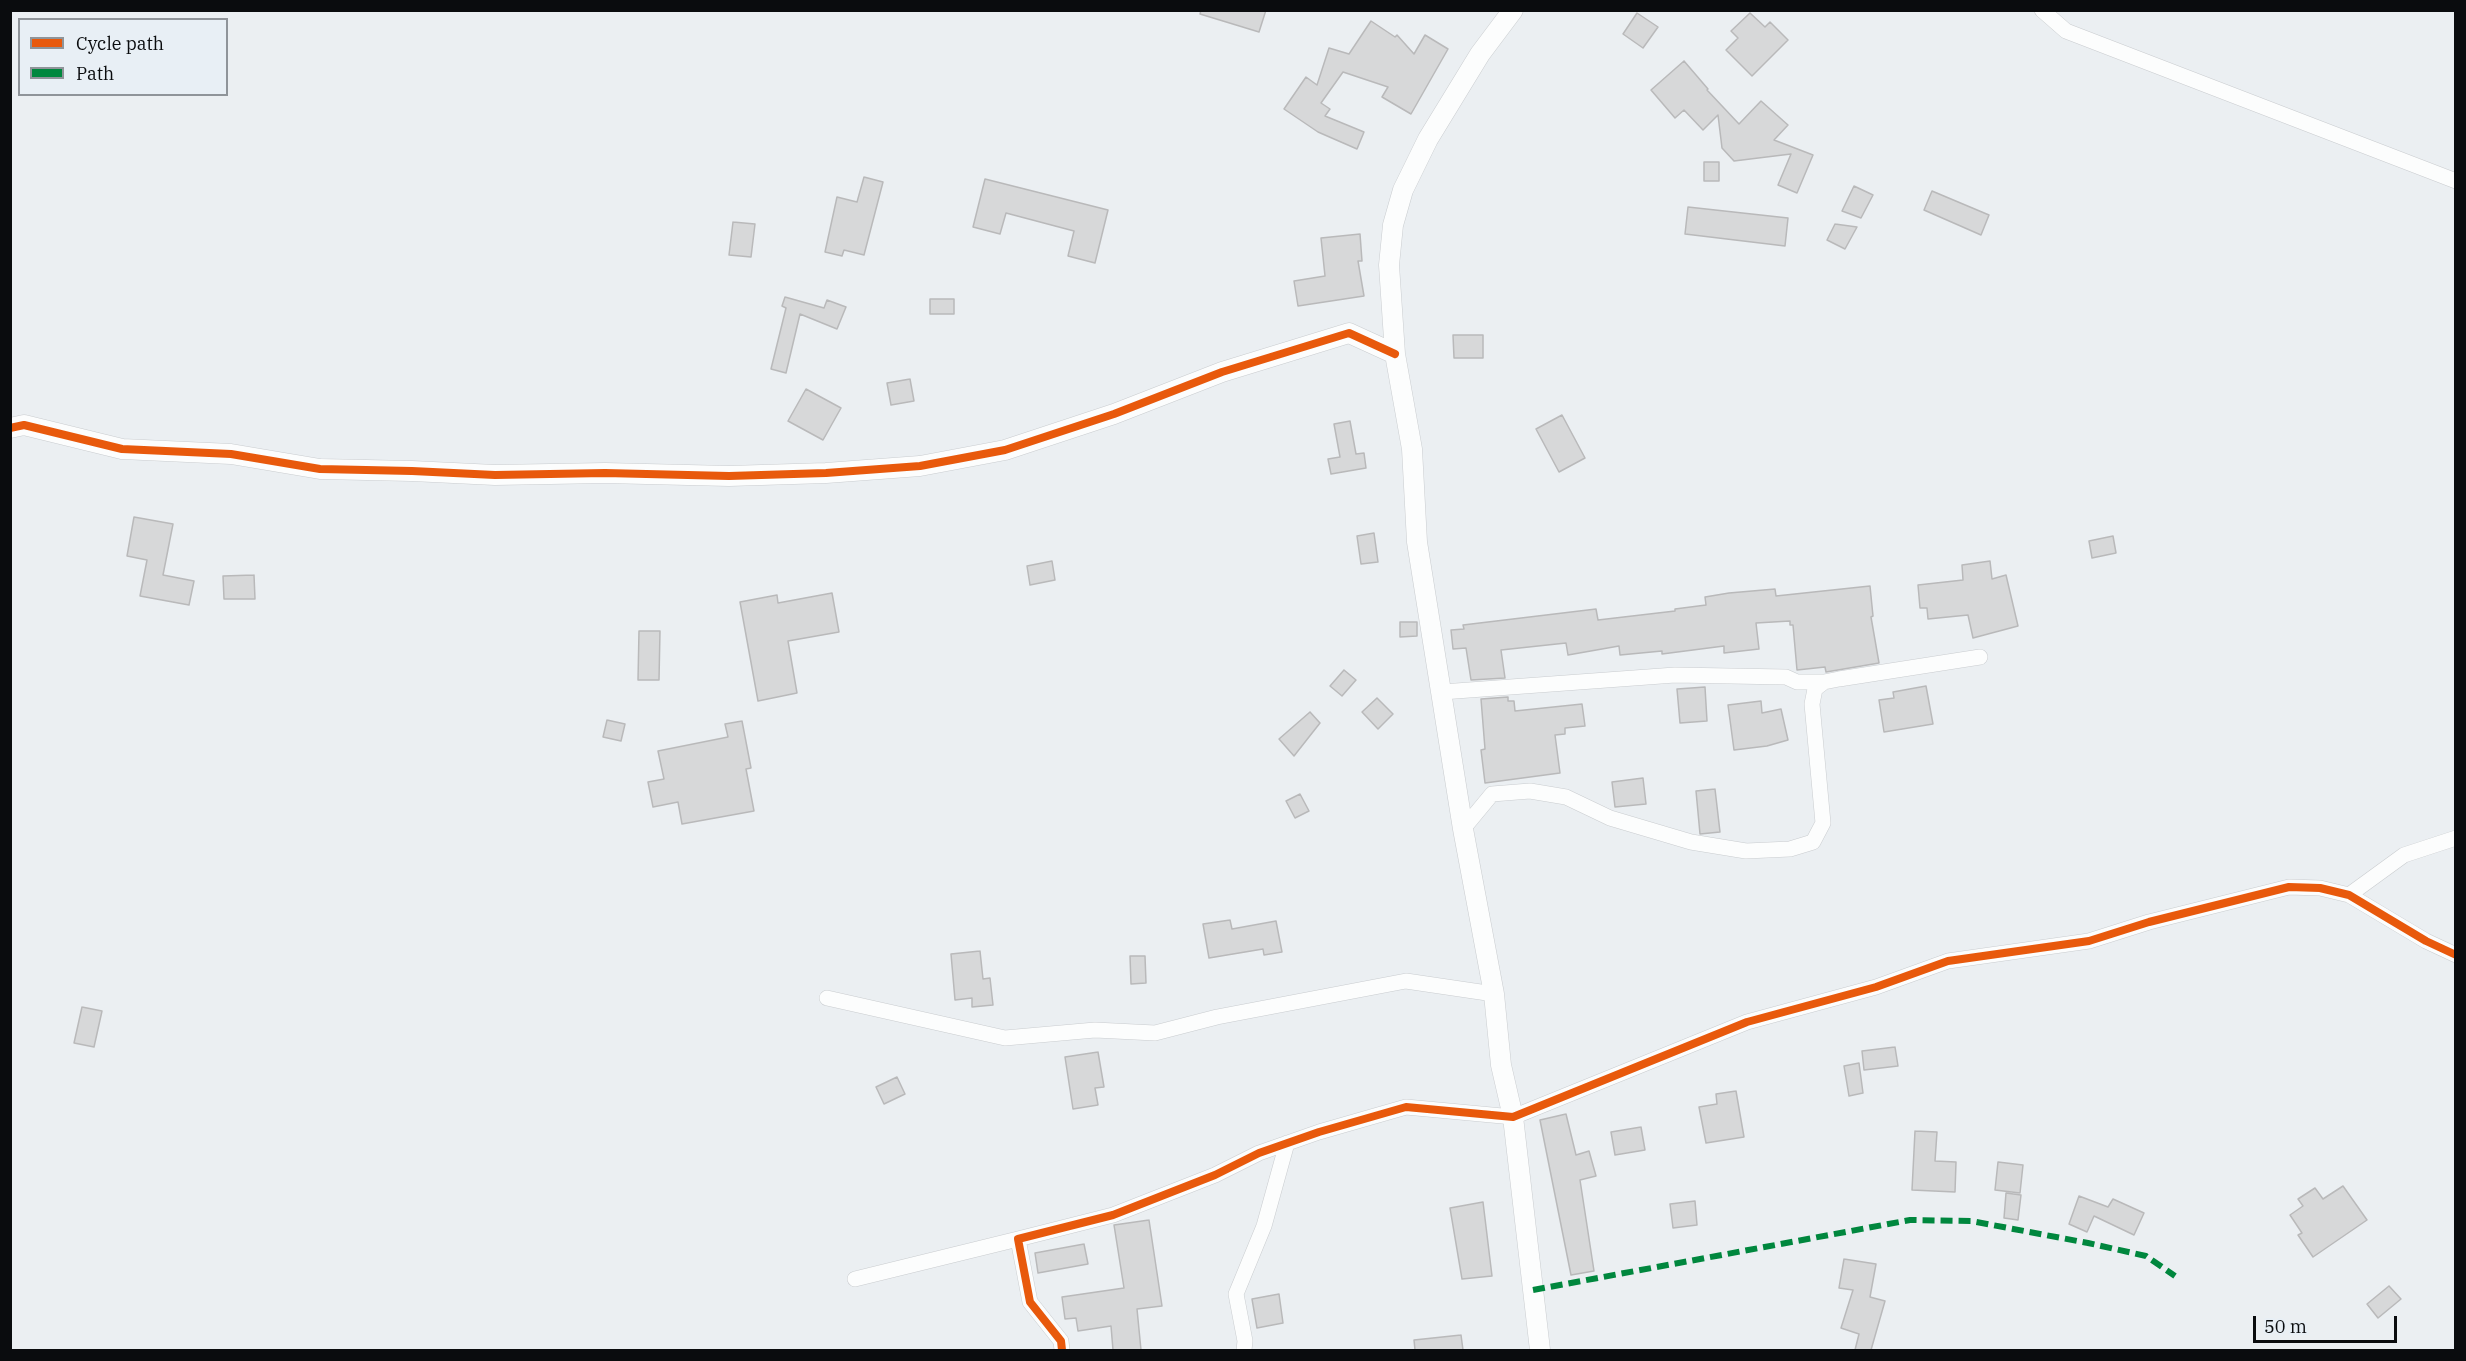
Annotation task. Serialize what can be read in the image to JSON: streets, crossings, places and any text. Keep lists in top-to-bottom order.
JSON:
{
  "legend": ["Cycle path", "Path"],
  "scale_bar": "50 m"
}
